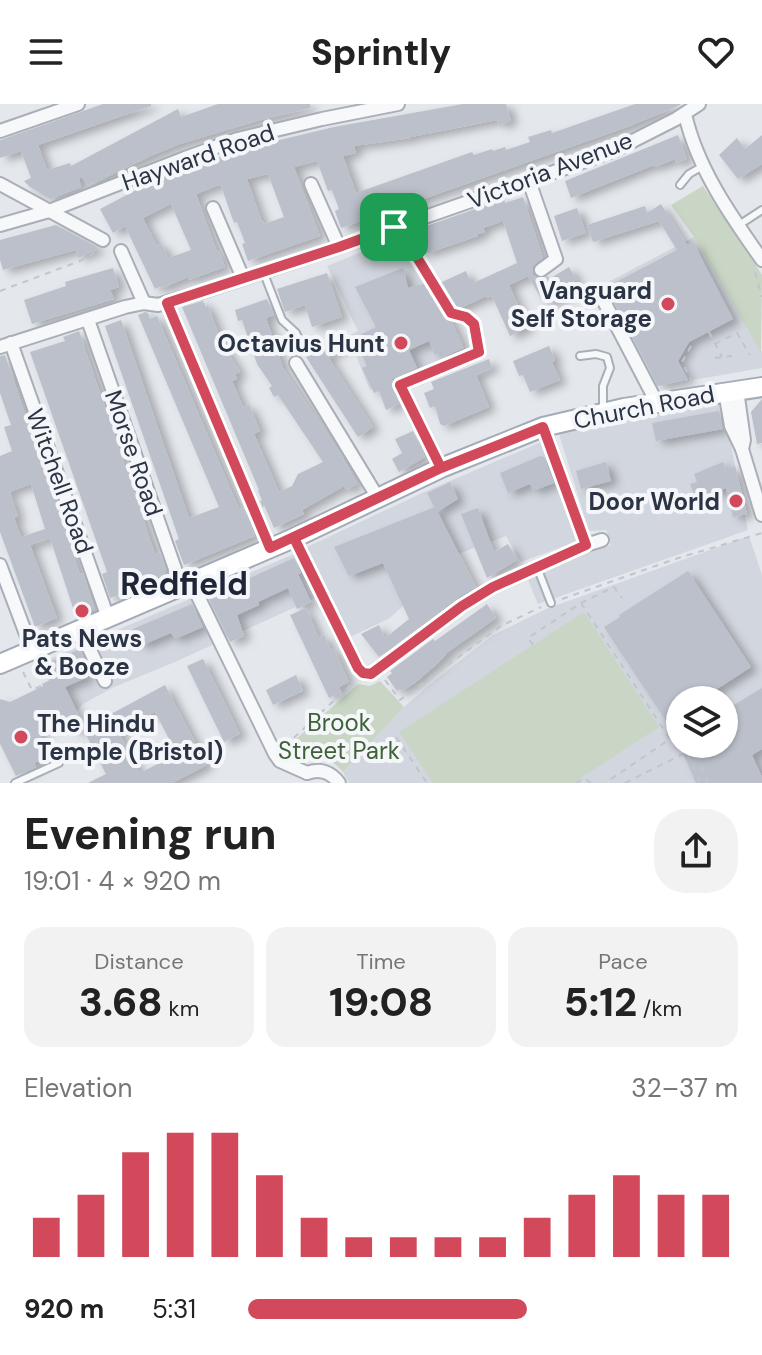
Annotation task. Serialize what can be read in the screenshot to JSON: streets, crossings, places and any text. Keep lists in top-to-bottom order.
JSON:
{
  "streets": {
    "main road": ["Church Road"],
    "street": [
      "Hayward Road",
      "Victoria Avenue",
      "Morse Road",
      "Witchell Road"
    ]
  },
  "crossings": [
    ["Victoria Avenue", "Morse Road"],
    ["Victoria Avenue", "Witchell Road"],
    ["Church Road", "Morse Road"],
    ["Church Road", "Witchell Road"]
  ],
  "districts": ["Redfield"],
  "parks": ["Brook Street Park"],
  "places": [
    "Vanguard Self Storage",
    "Octavius Hunt",
    "Door World",
    "Pats News & Booze",
    "The Hindu Temple (Bristol)"
  ],
  "page": {
    "header": "Sprintly",
    "heading": ["Evening run", "19:01 · 4 × 920 m"],
    "stats": [
      ["Distance", "3.68 km"],
      ["Time", "19:08"],
      ["Pace", "5:12 /km"]
    ],
    "chart": ["Elevation", "32–37 m"],
    "list": [
      {
        "name": "920 m",
        "note": "5:31"
      }
    ]
  }
}
